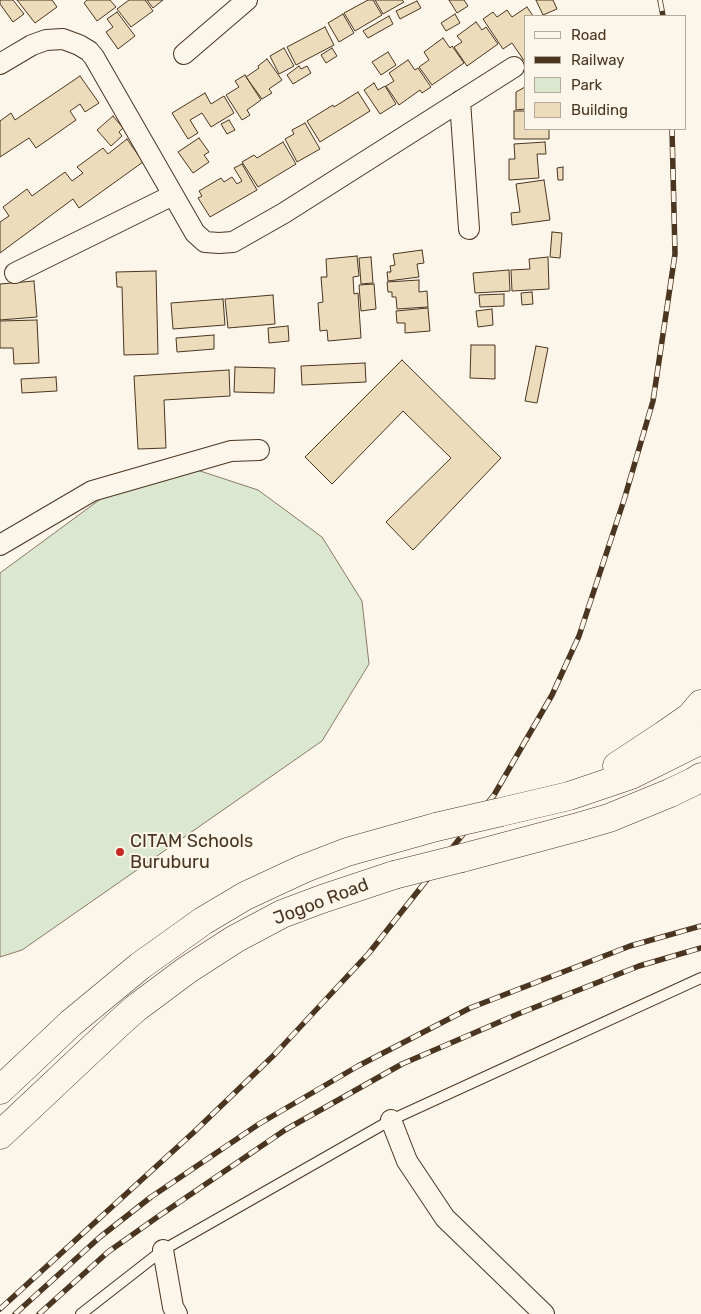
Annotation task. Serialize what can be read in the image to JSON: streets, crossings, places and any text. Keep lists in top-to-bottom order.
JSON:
{
  "streets": {
    "main road": ["Jogoo Road"]
  },
  "places": ["CITAM Schools Buruburu"],
  "legend": [
    "Road",
    "Railway",
    "Park",
    "Building"
  ]
}
